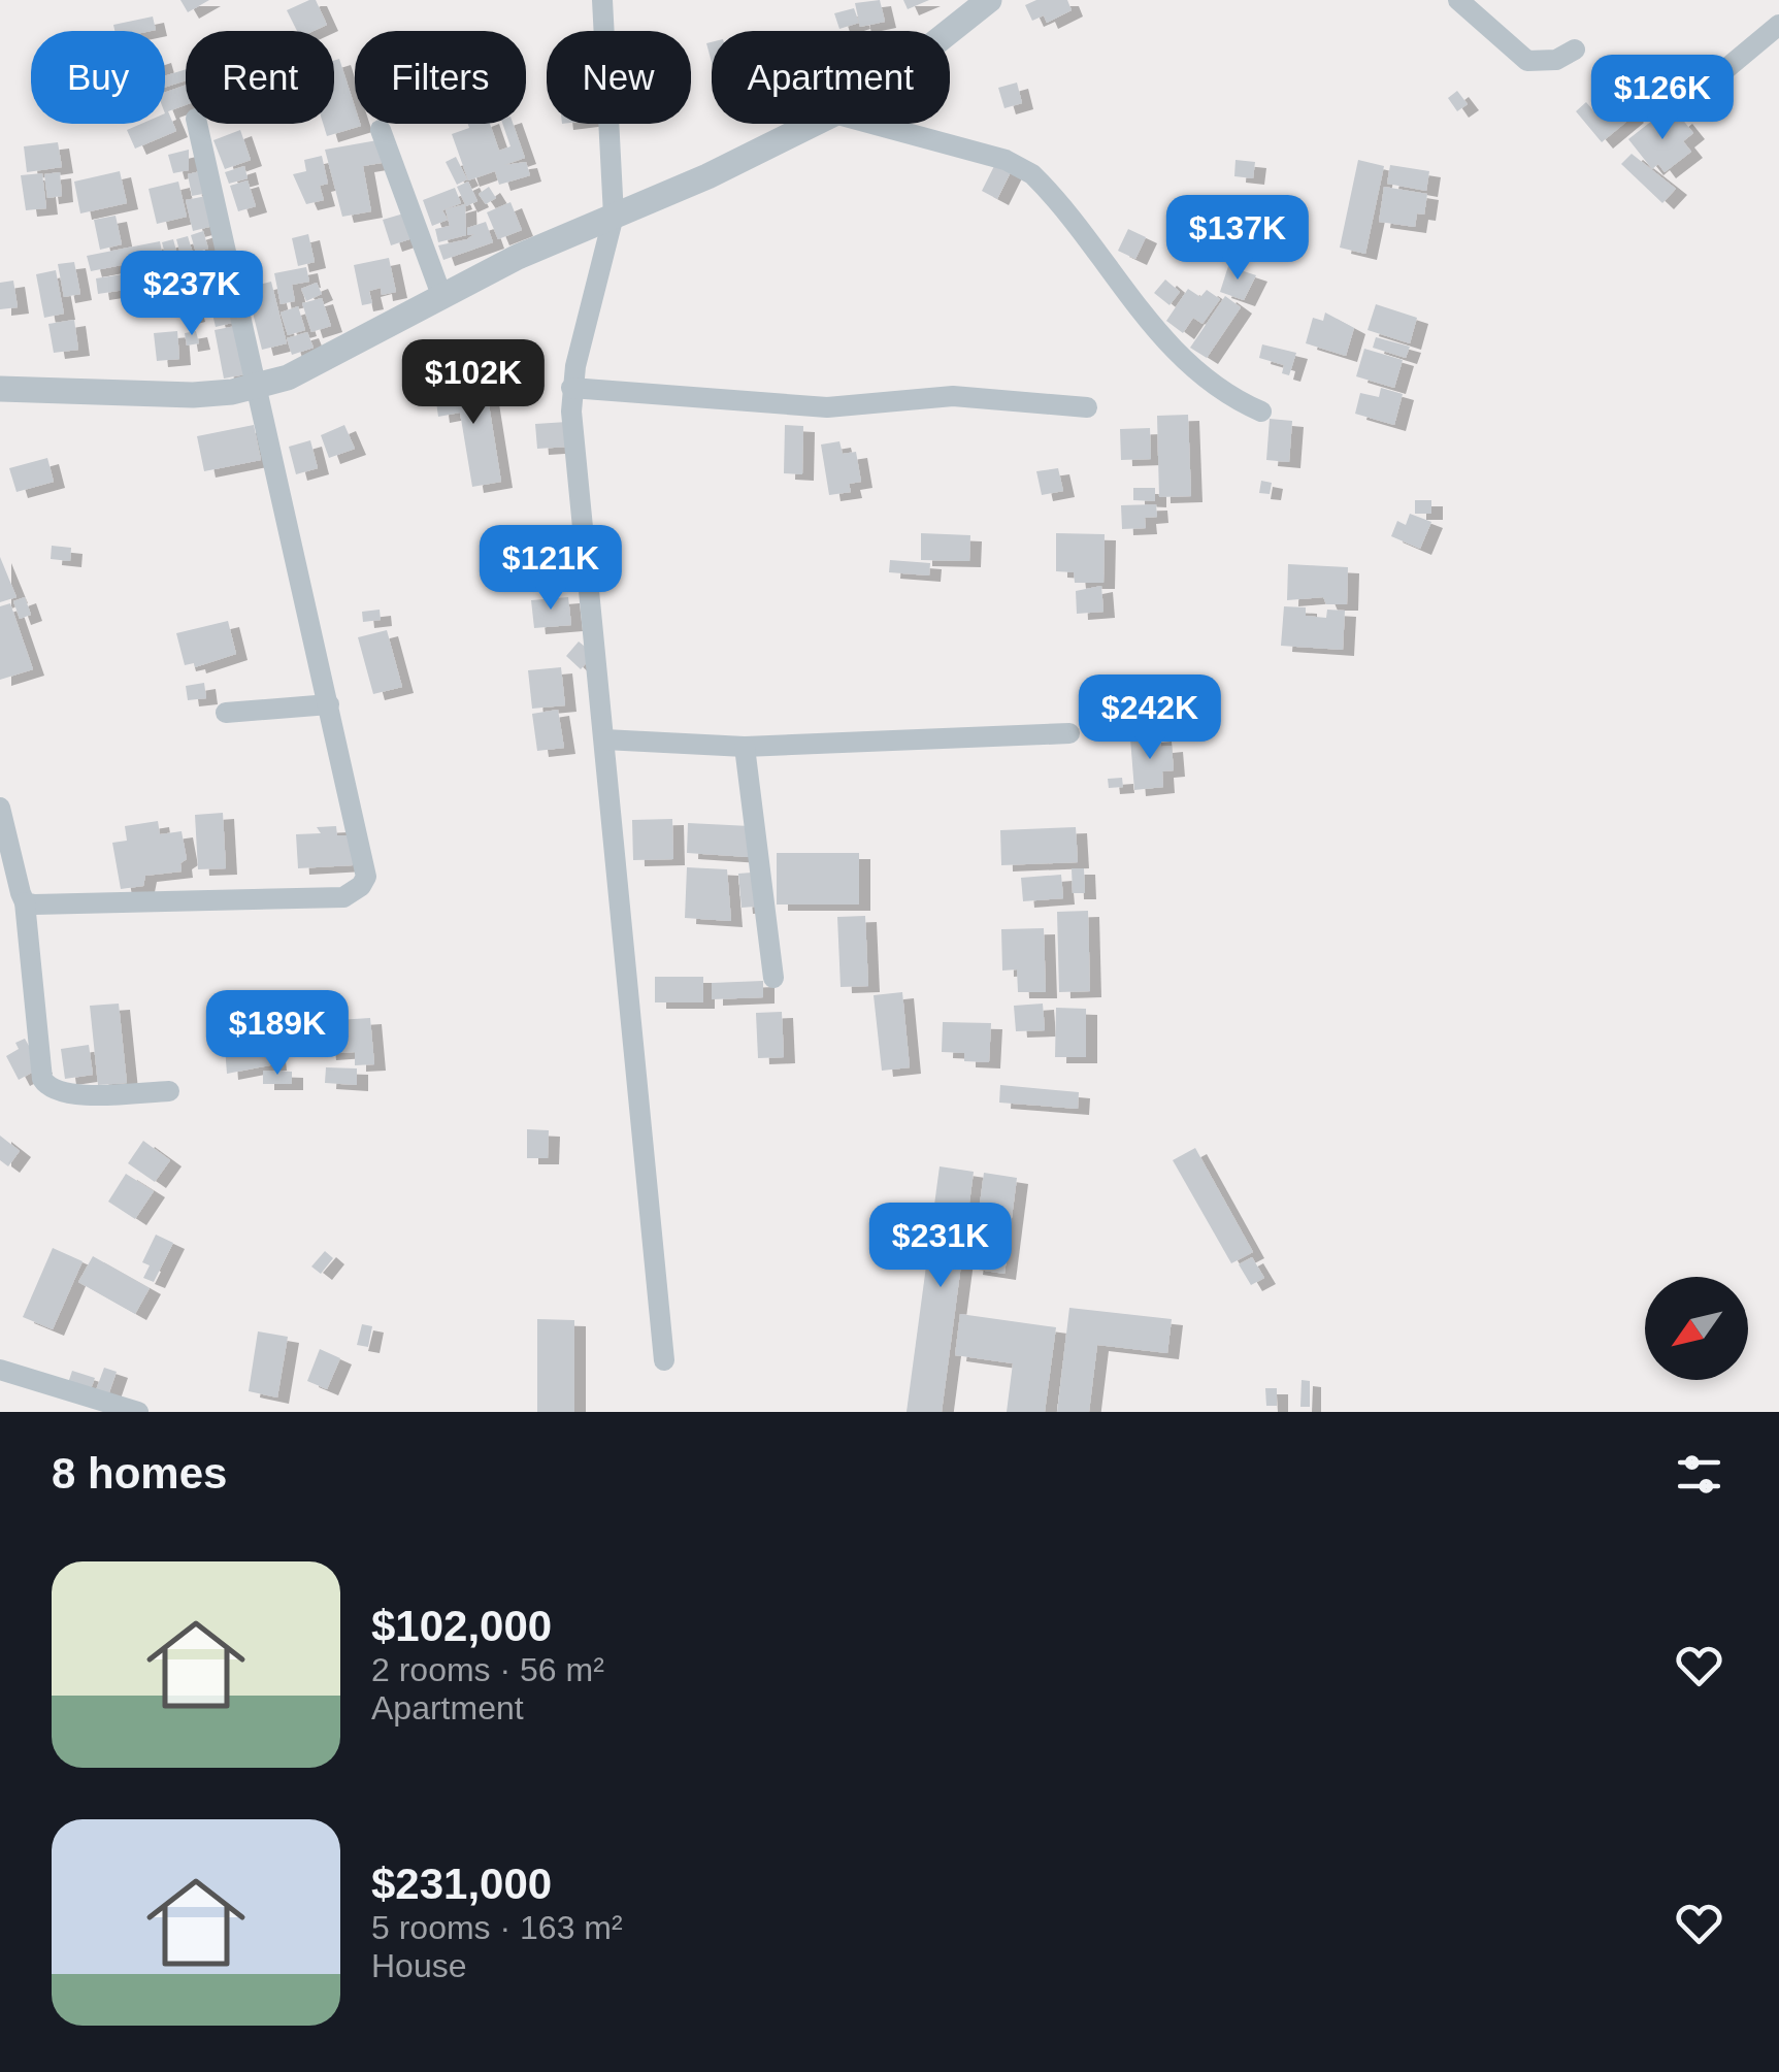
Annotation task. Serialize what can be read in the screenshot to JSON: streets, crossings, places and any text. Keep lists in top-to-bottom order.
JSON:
{
  "north": "bottom left",
  "page": {
    "chip": [
      "Buy",
      "Rent",
      "Filters",
      "New",
      "Apartment"
    ],
    "price": [
      "$126K",
      "$137K",
      "$237K",
      "$102K",
      "$121K",
      "$242K",
      "$189K",
      "$231K"
    ],
    "heading": "8 homes",
    "list": [
      {
        "name": "$102,000",
        "note": "2 rooms · 56 m² · Apartment"
      },
      {
        "name": "$231,000",
        "note": "5 rooms · 163 m² · House"
      }
    ]
  }
}
